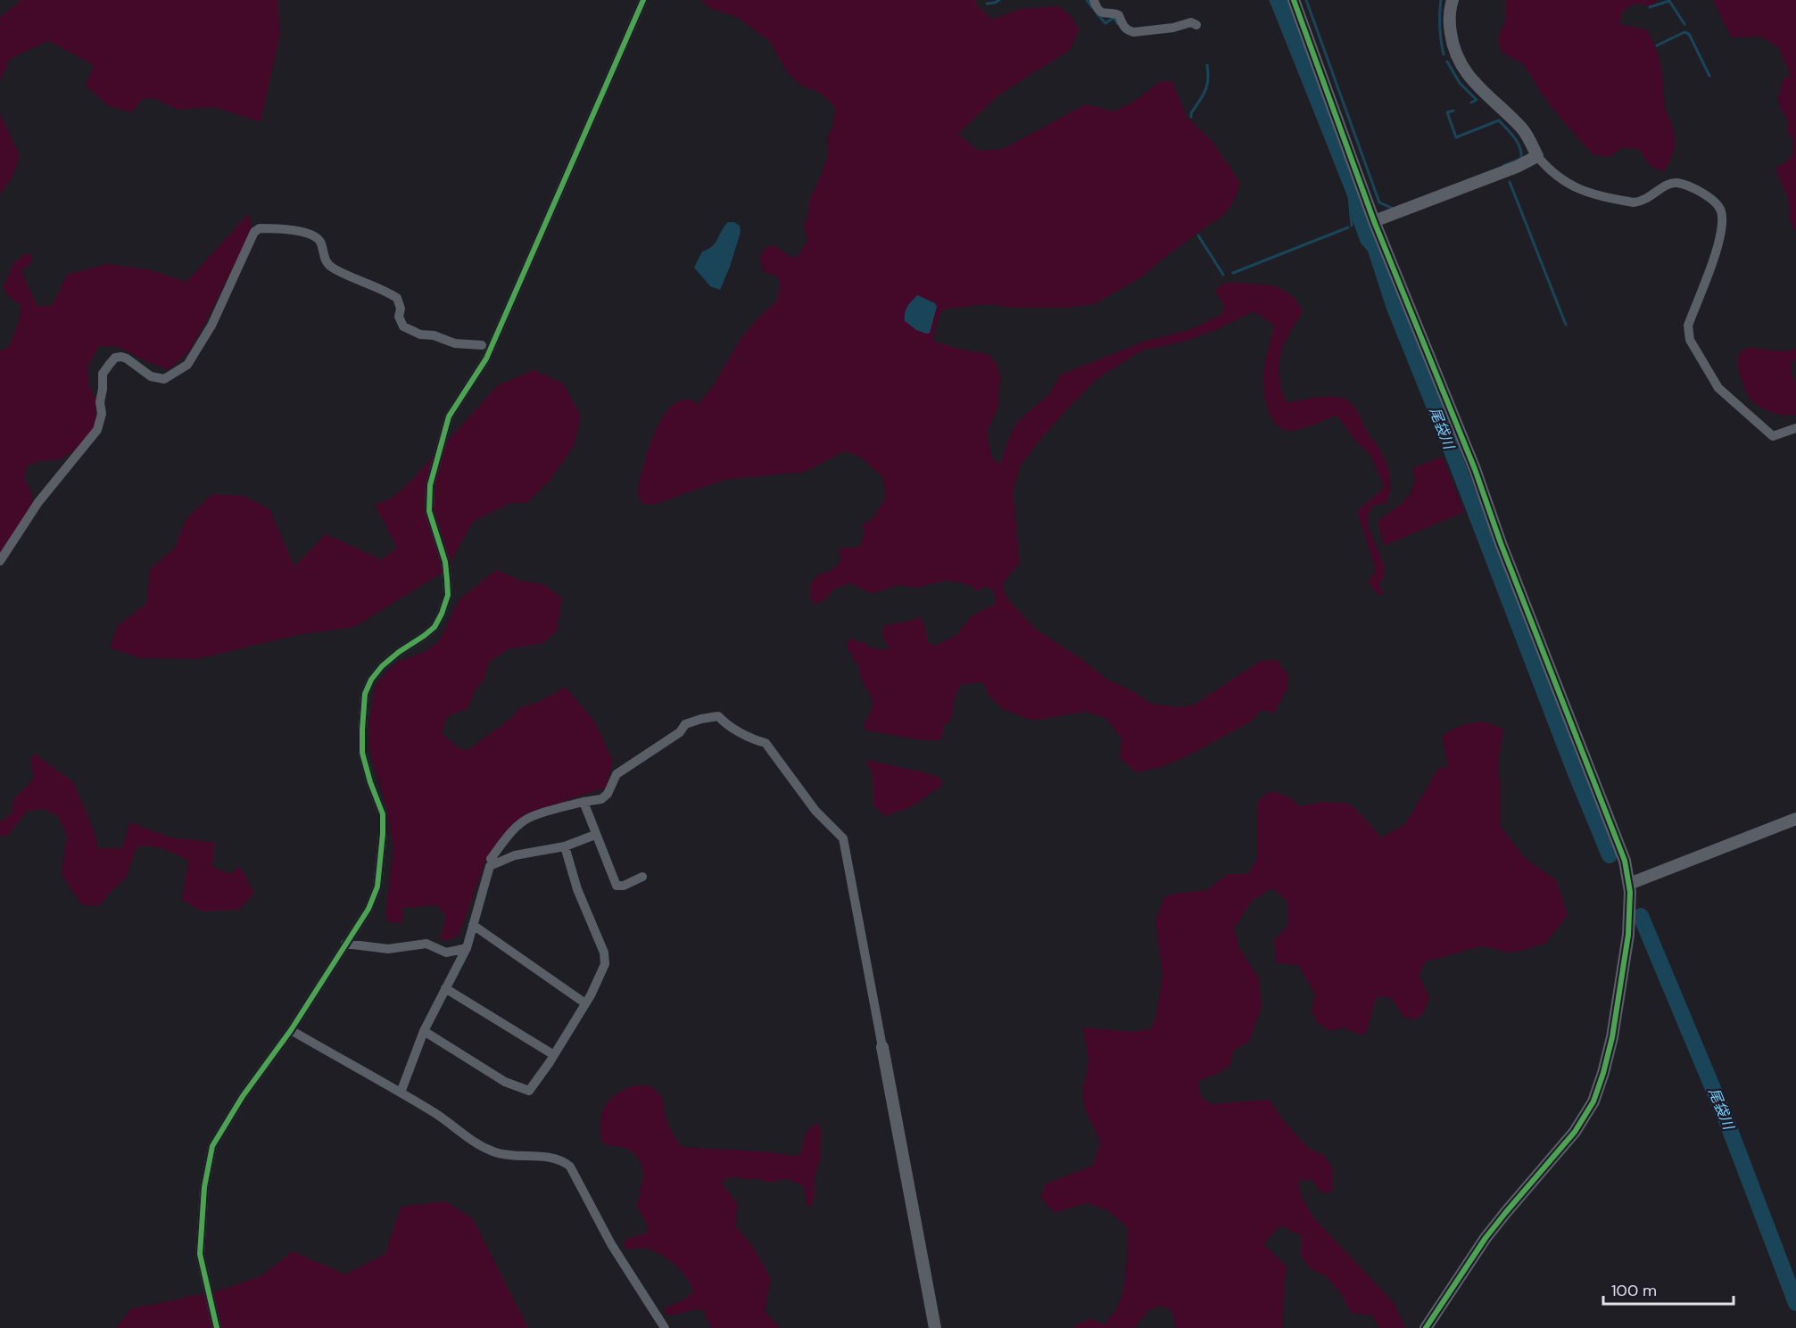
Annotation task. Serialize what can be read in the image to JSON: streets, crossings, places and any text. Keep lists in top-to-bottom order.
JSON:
{
  "water": ["尾袋川"],
  "scale_bar": "100 m"
}
